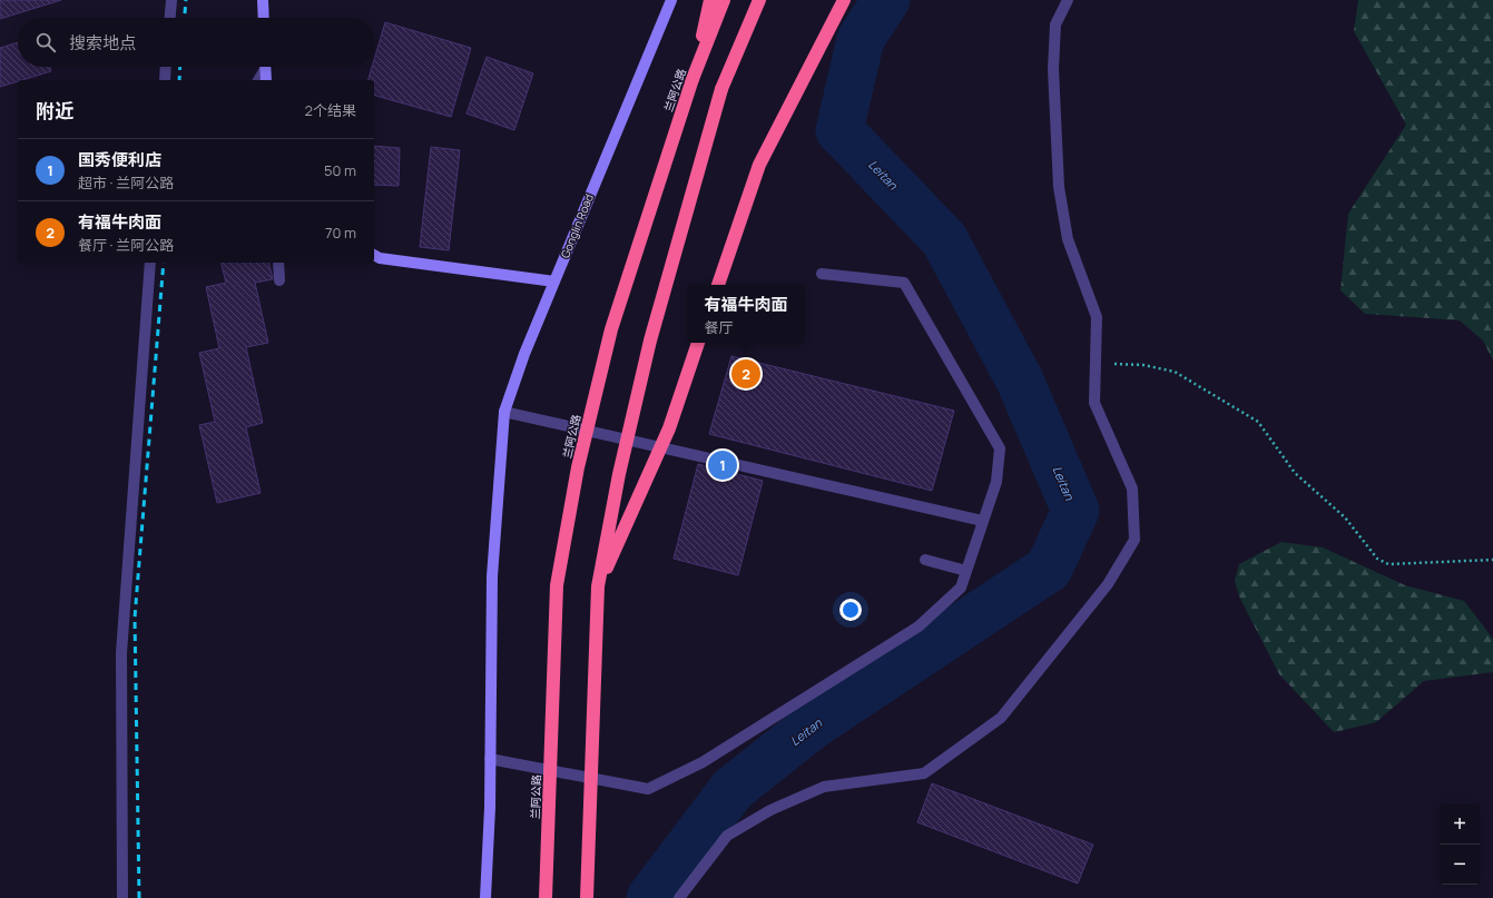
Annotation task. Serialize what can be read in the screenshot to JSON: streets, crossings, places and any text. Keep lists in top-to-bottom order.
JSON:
{
  "streets": {
    "highway": ["兰阿公路"],
    "main road": ["Gonglin Road"]
  },
  "water": ["Leitan"],
  "page": {
    "search": "搜索地点",
    "heading": ["附近", "2个结果"],
    "list": [
      {
        "mark": "1",
        "name": "国秀便利店",
        "note": "超市 · 兰阿公路",
        "value": "50 m"
      },
      {
        "mark": "2",
        "name": "有福牛肉面",
        "note": "餐厅 · 兰阿公路",
        "value": "70 m"
      }
    ],
    "popup": ["有福牛肉面", "餐厅"],
    "pins": ["2", "1"],
    "map_buttons": ["+", "−"]
  }
}
